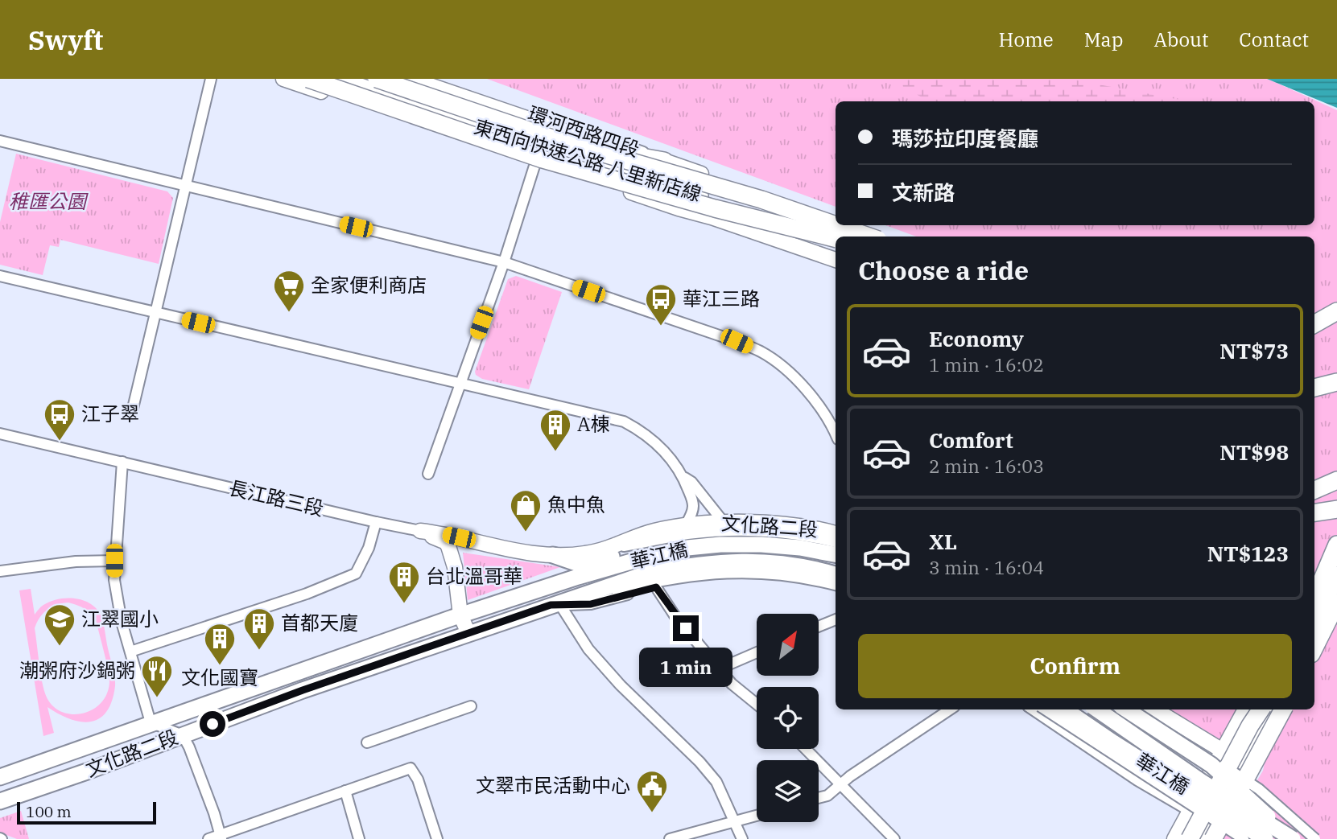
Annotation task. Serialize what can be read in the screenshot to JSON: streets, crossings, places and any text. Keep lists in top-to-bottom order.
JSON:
{
  "streets": {
    "highway": ["東西向快速公路 八里新店線"],
    "main road": [
      "環河西路四段",
      "長江路三段",
      "文化路二段",
      "華江橋"
    ]
  },
  "crossings": [
    ["長江路三段", "文化路二段"],
    ["文化路二段", "華江橋"]
  ],
  "parks": ["稚匯公園"],
  "places": {
    "supermarket": ["全家便利商店"],
    "bus stop": ["華江三路", "江子翠"],
    "building": [
      "A棟",
      "台北溫哥華",
      "首都天廈",
      "文化國寶"
    ],
    "shop": ["魚中魚"],
    "school or university": ["江翠國小"],
    "restaurant": ["潮粥府沙鍋粥"],
    "public building": ["文翠市民活動中心"]
  },
  "scale_bar": "100 m",
  "north": "top right",
  "page": {
    "header": "Swyft",
    "nav": [
      "Home",
      "Map",
      "About",
      "Contact"
    ],
    "banner": ["瑪莎拉印度餐廳", "文新路"],
    "heading": "Choose a ride",
    "list": [
      {
        "name": "Economy",
        "note": "1 min · 16:02",
        "value": "NT$73"
      },
      {
        "name": "Comfort",
        "note": "2 min · 16:03",
        "value": "NT$98"
      },
      {
        "name": "XL",
        "note": "3 min · 16:04",
        "value": "NT$123"
      }
    ],
    "buttons": "Confirm",
    "bubble": "1 min",
    "scale": "100 m"
  }
}
